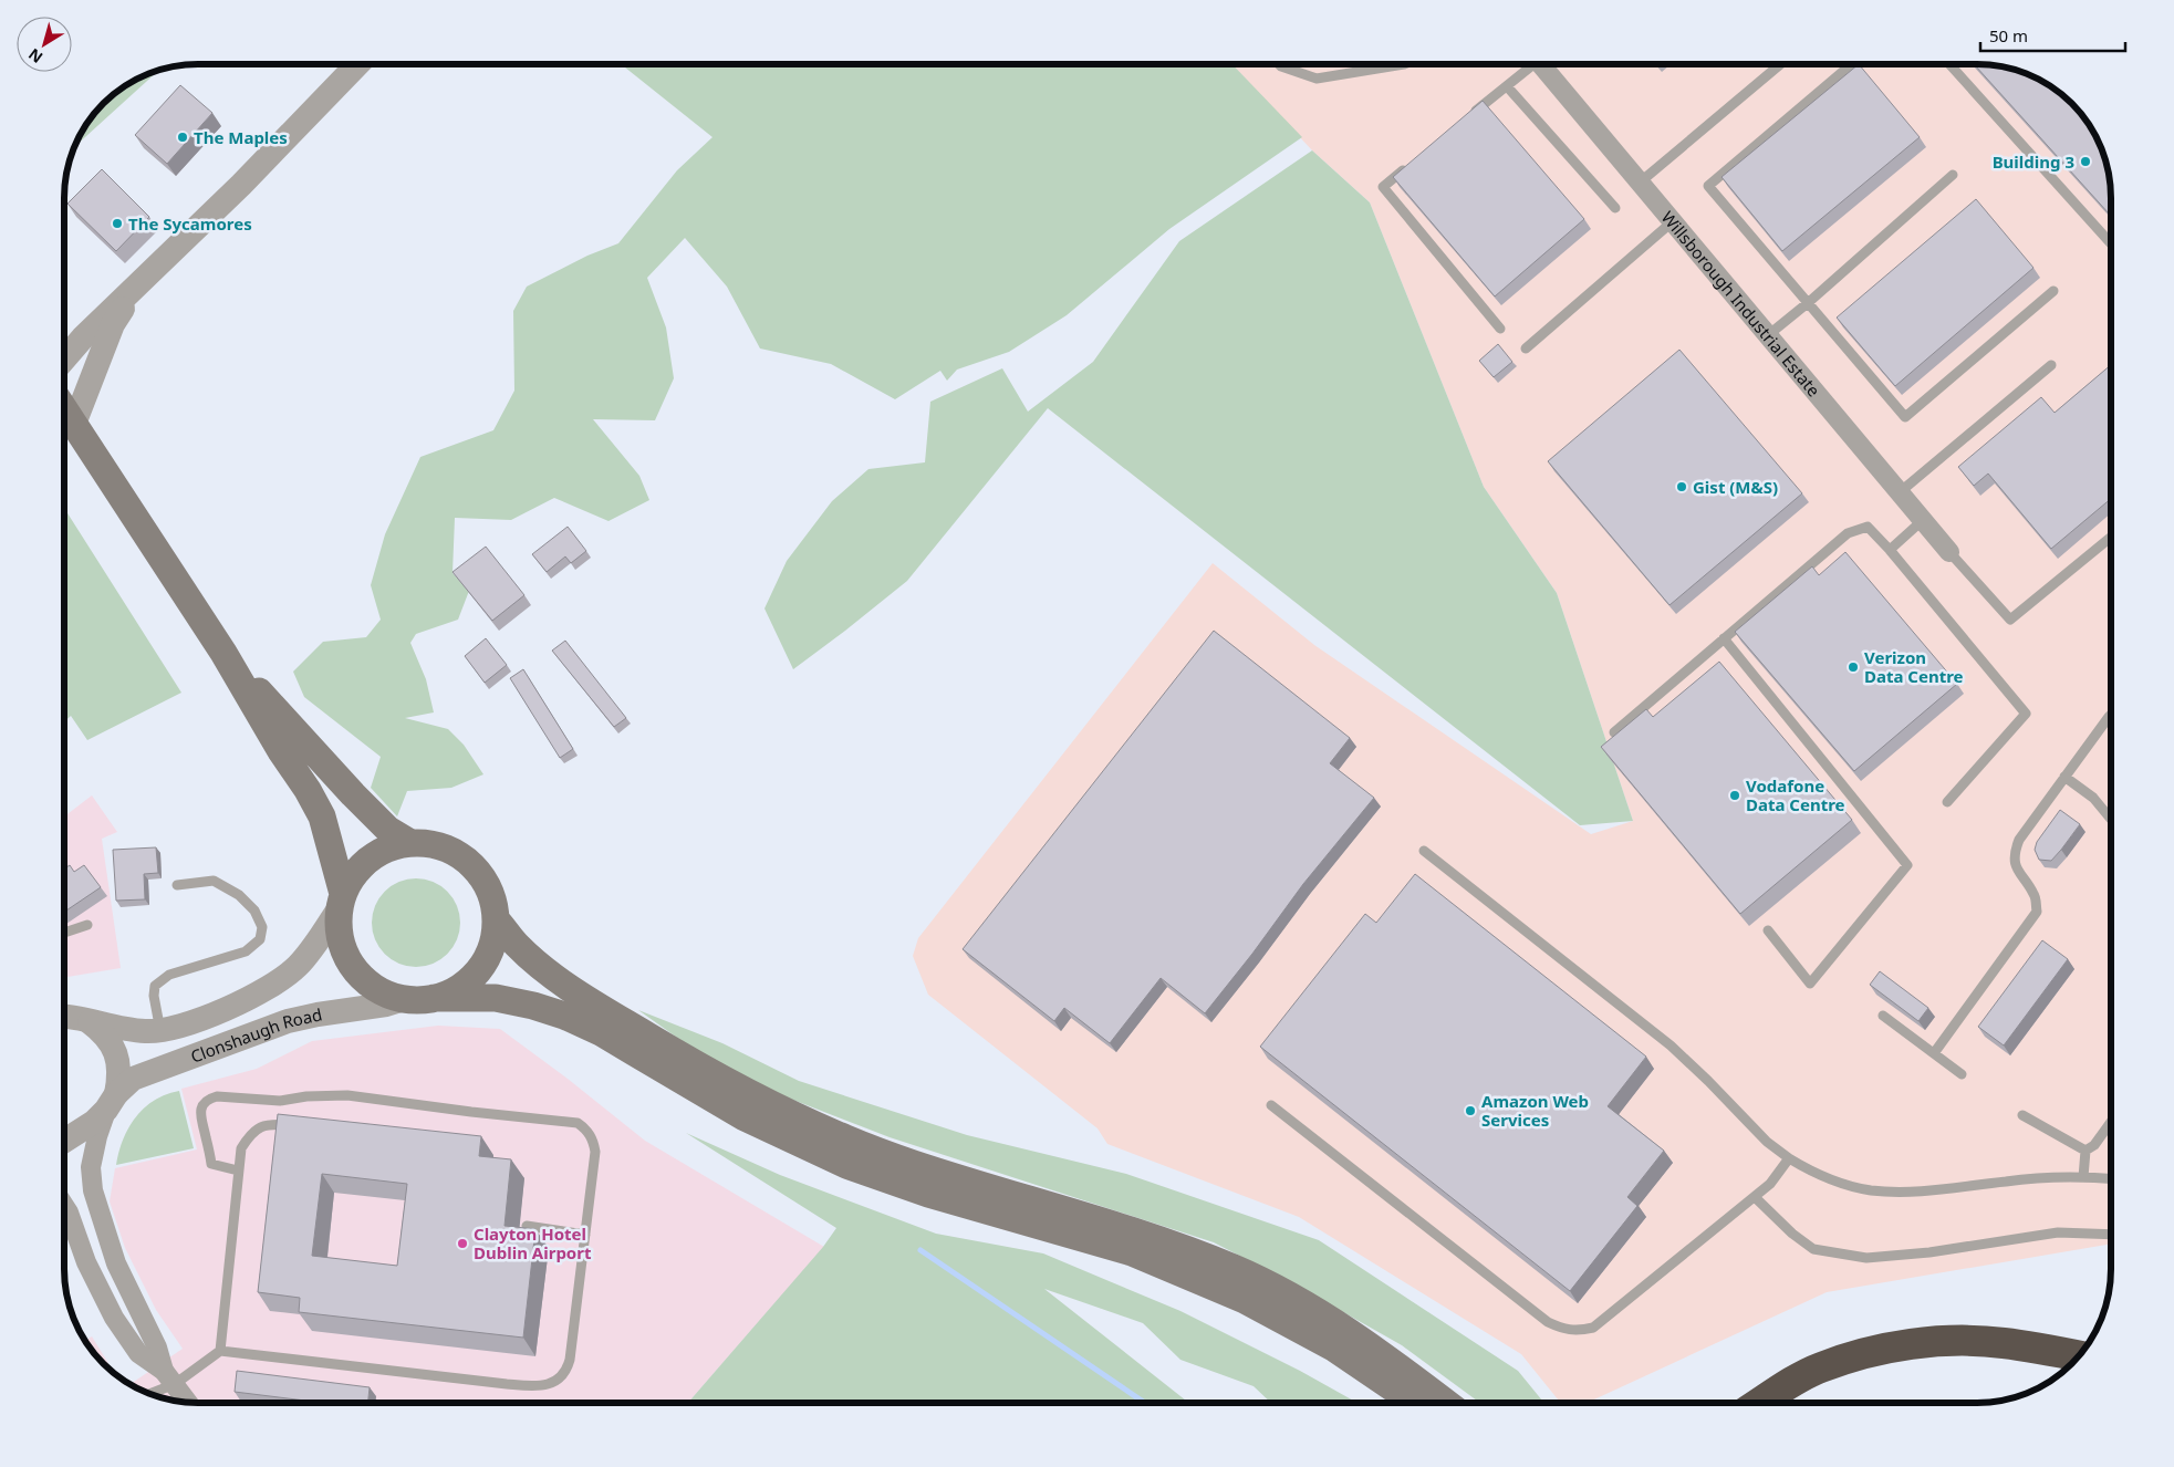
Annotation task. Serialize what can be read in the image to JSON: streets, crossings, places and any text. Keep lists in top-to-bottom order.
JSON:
{
  "streets": {
    "street": ["Willsborough Industrial Estate", "Clonshaugh Road"]
  },
  "places": [
    "The Maples",
    "Building 3",
    "The Sycamores",
    "Gist (M&S)",
    "Verizon Data Centre",
    "Vodafone Data Centre",
    "Amazon Web Services",
    "Clayton Hotel Dublin Airport"
  ],
  "scale_bar": "50 m",
  "north": "bottom left"
}
